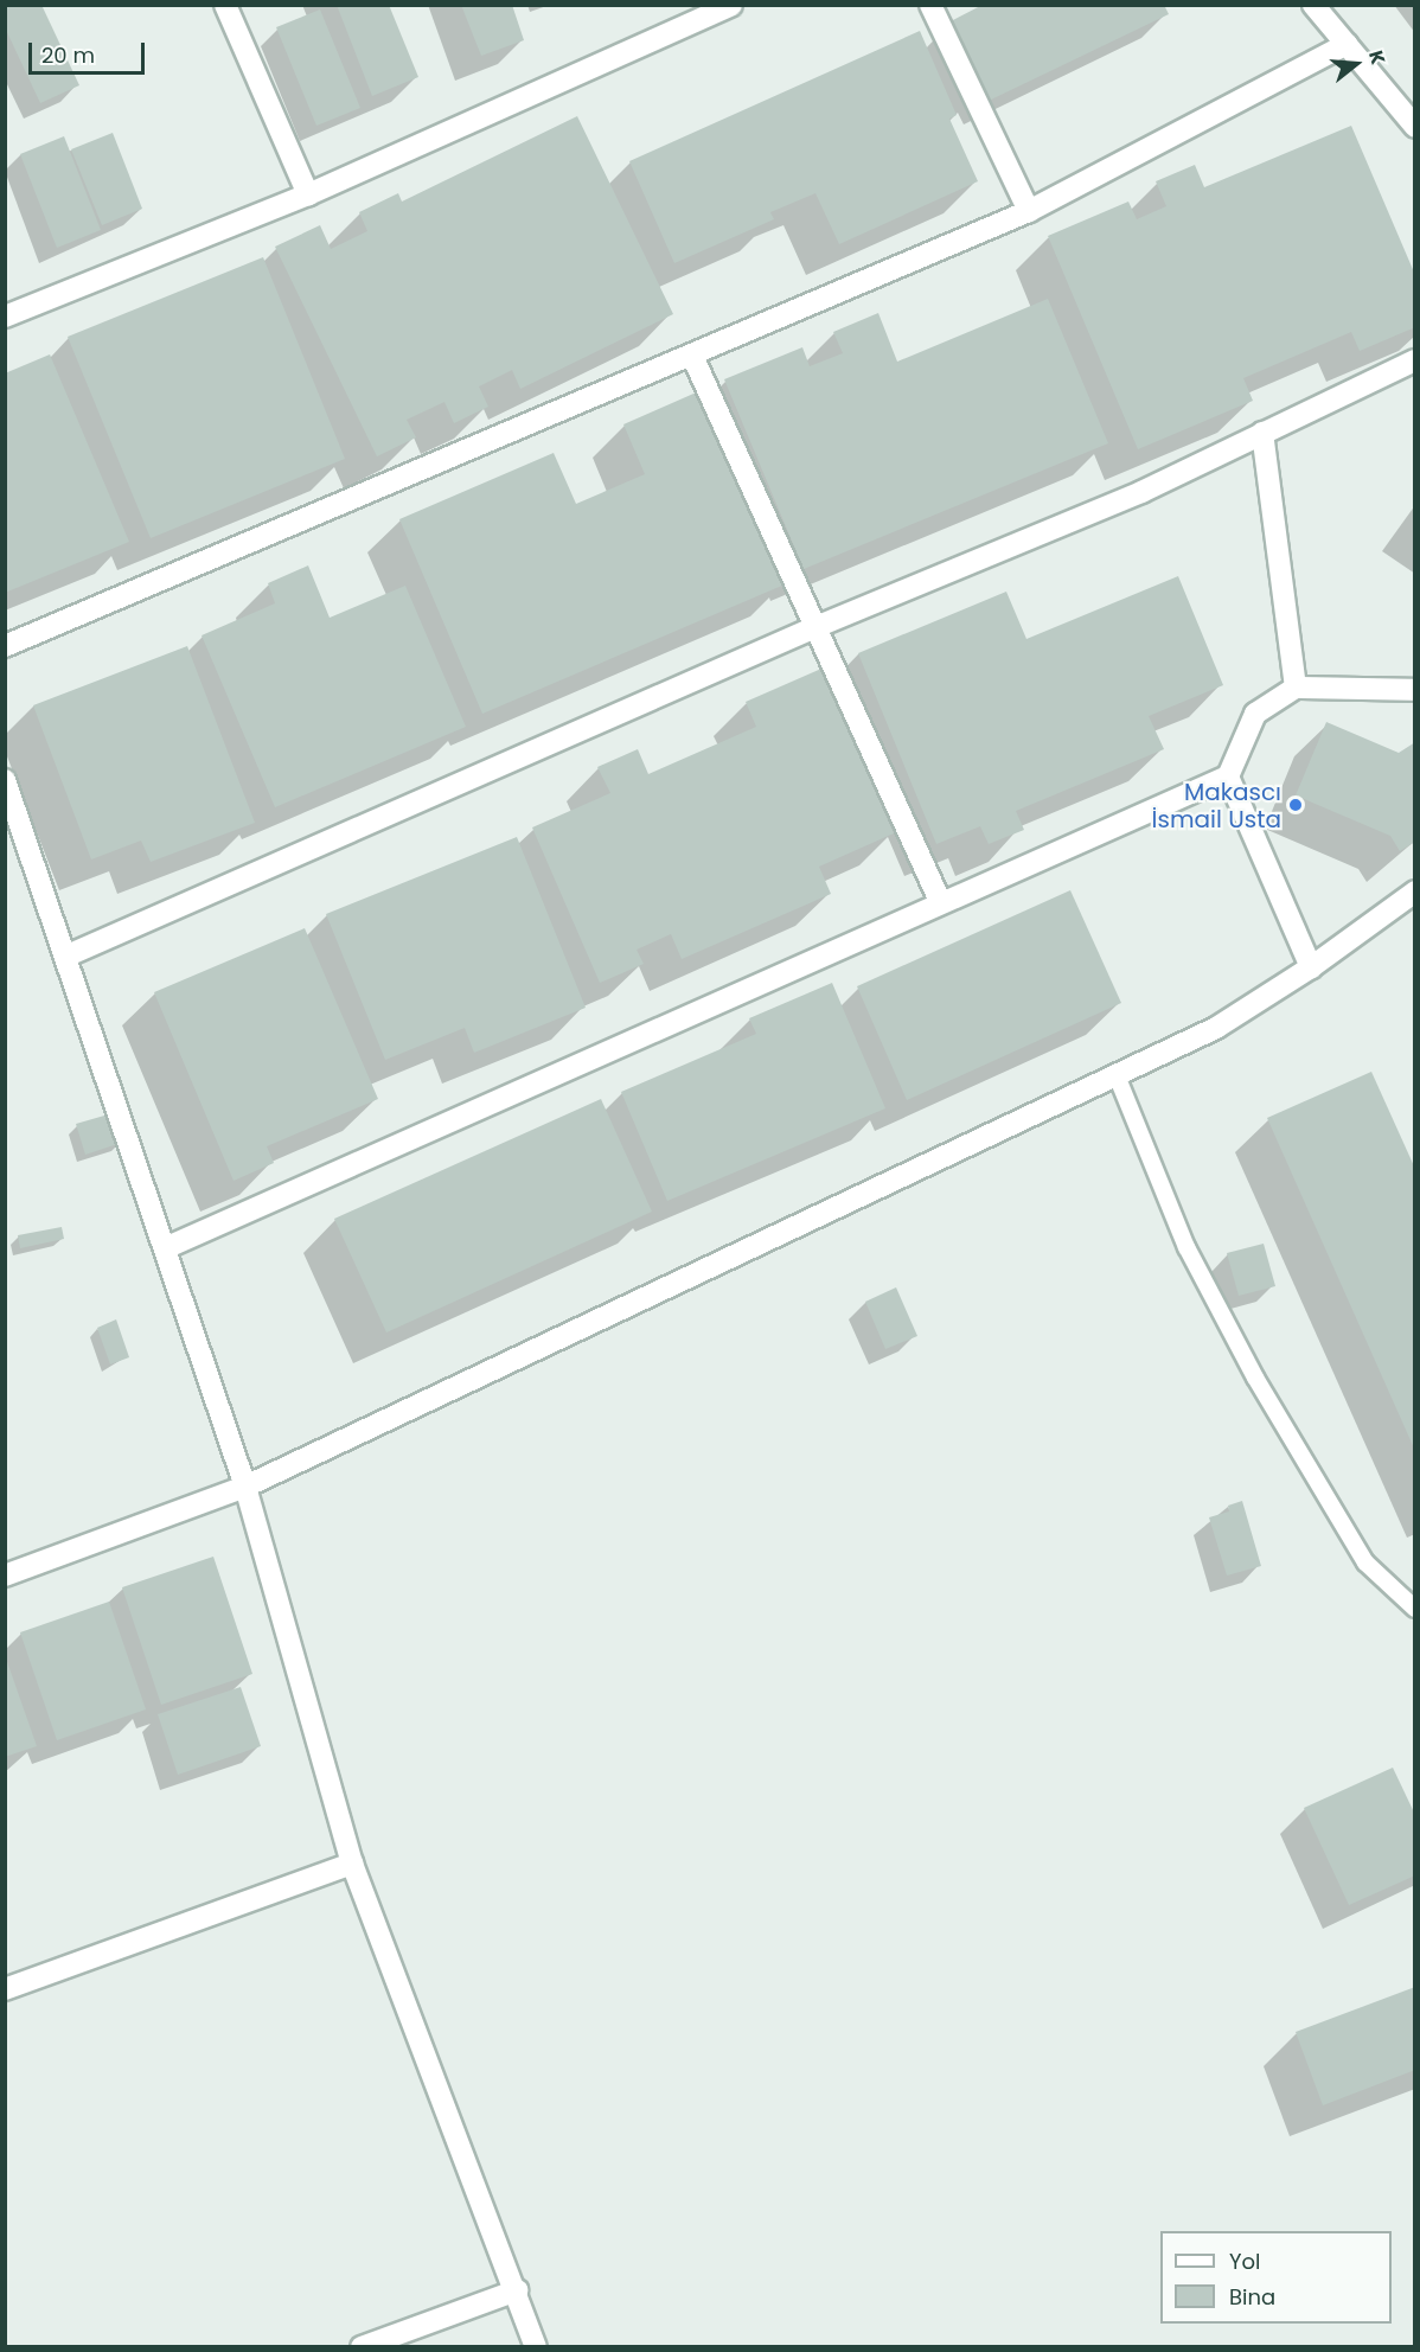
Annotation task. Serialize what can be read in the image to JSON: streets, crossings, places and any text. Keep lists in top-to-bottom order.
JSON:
{
  "places": ["Makascı İsmail Usta"],
  "legend": ["Yol", "Bina"],
  "scale_bar": "20 m",
  "north": "right"
}
